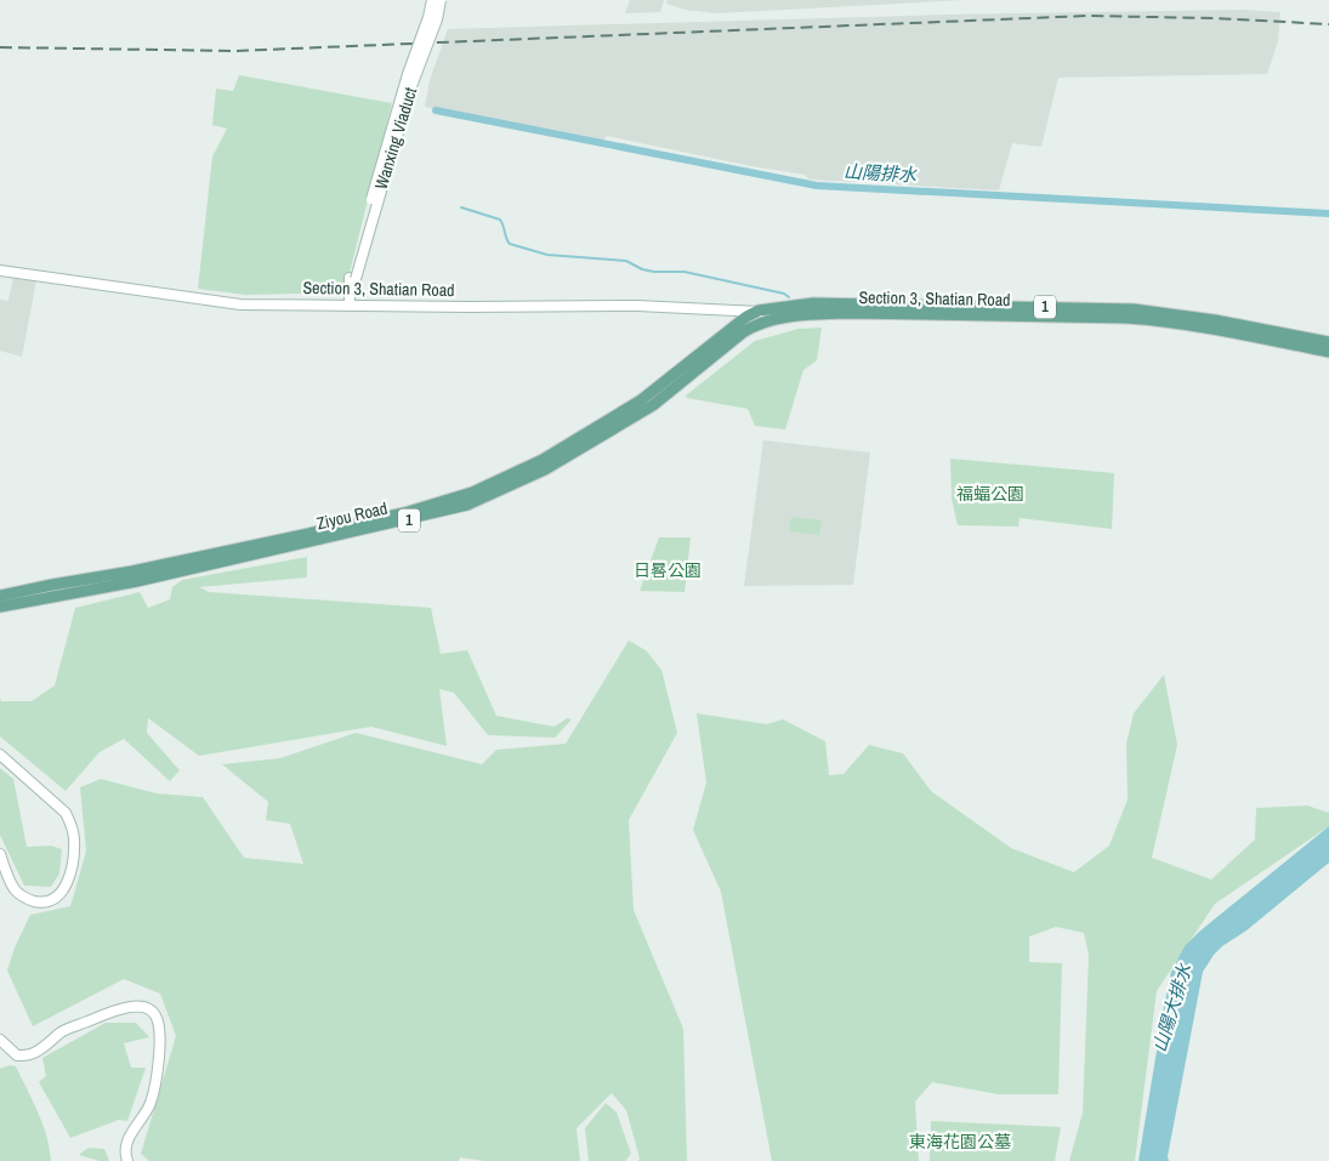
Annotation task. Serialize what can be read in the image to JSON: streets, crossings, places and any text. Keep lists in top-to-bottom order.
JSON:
{
  "streets": {
    "main road": ["Section 3, Shatian Road", "1", "Ziyou Road"],
    "street": ["Wanxing Viaduct"]
  },
  "crossings": [
    ["Section 3, Shatian Road", "Ziyou Road"]
  ],
  "water": ["山陽排水", "山陽大排水"],
  "parks": ["福蝠公園", "日晷公園", "東海花園公墓"]
}
